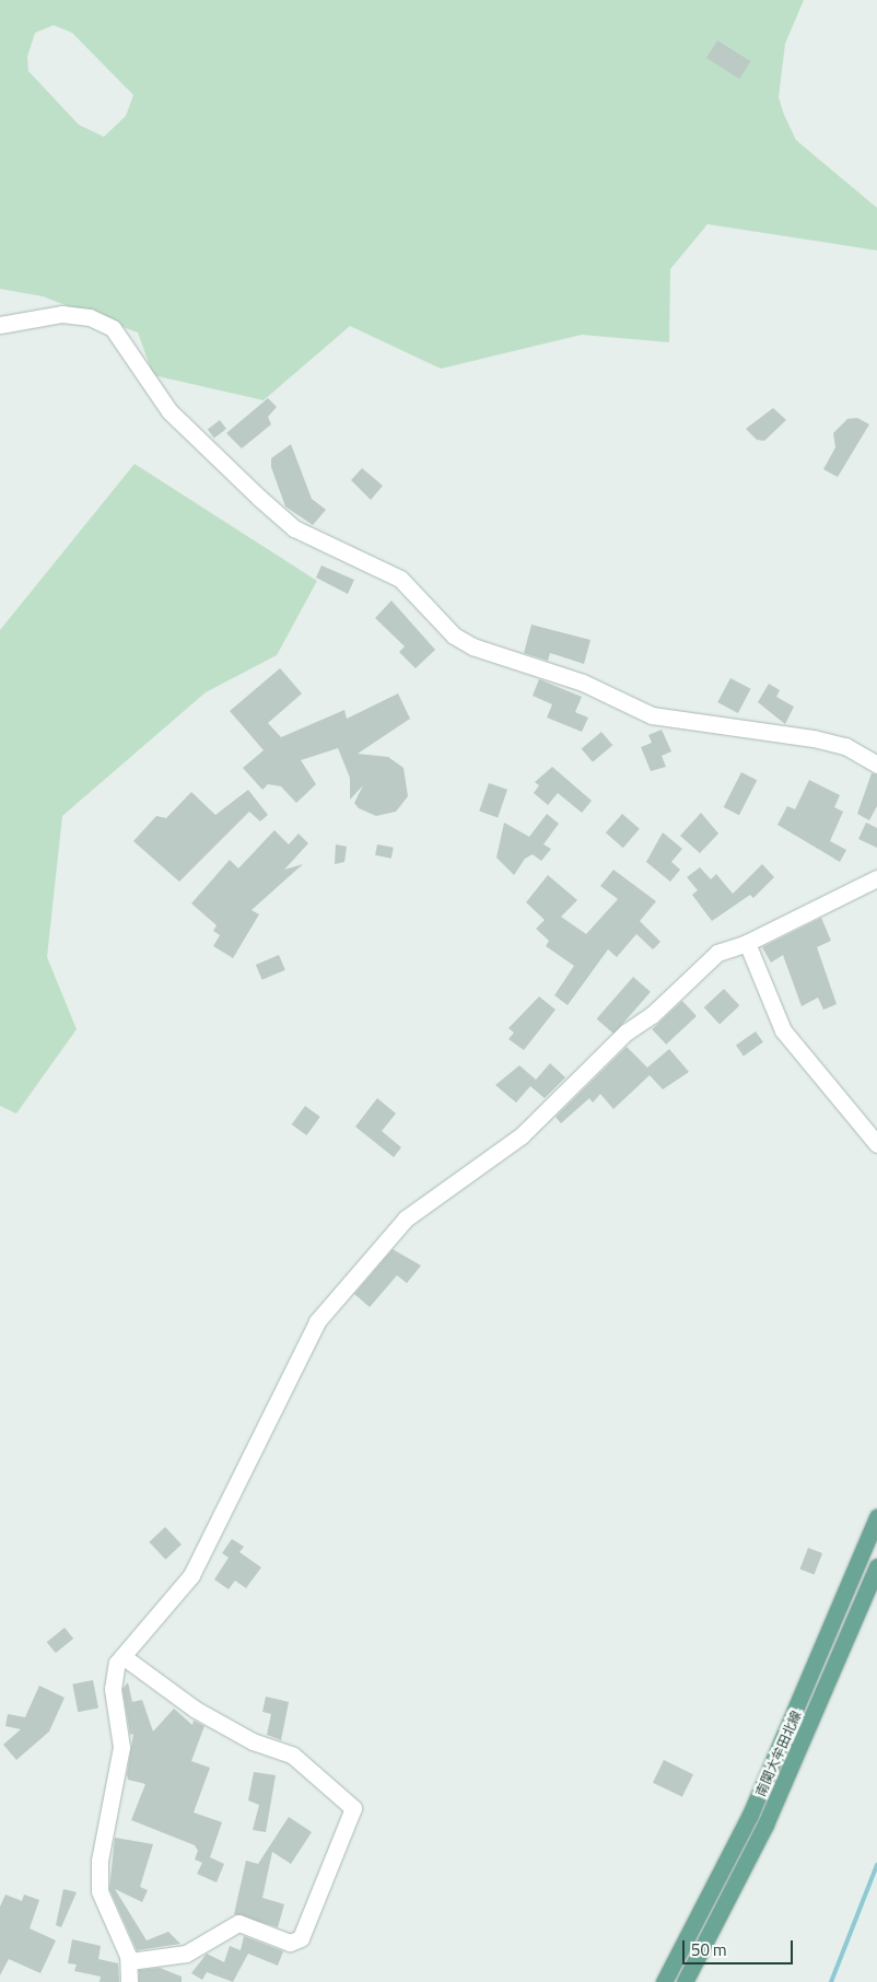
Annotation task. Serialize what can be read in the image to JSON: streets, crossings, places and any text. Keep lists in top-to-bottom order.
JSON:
{
  "streets": {
    "main road": ["南関大牟田北線"]
  },
  "scale_bar": "50 m"
}
